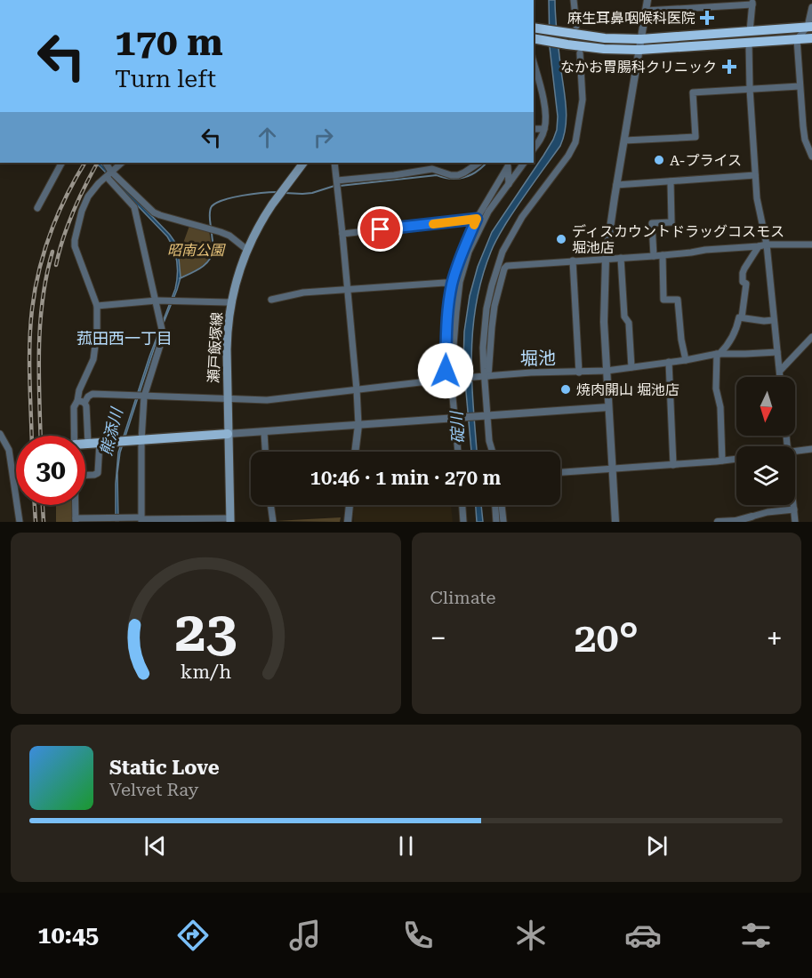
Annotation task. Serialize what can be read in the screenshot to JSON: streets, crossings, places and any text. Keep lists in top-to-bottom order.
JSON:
{
  "streets": {
    "main road": ["瀬戸飯塚線"]
  },
  "districts": ["菰田西一丁目", "堀池"],
  "water": ["碇川", "熊添川"],
  "parks": ["昭南公園"],
  "places": {
    "health": ["麻生耳鼻咽喉科医院", "なかお胃腸科クリニック"],
    "other": ["A-プライス", "ディスカウントドラッグコスモス 堀池店", "焼肉開山 堀池店"]
  },
  "north": "bottom",
  "page": {
    "turn": ["170 m", "Turn left"],
    "limit": "30",
    "trip": "10:46 · 1 min · 270 m",
    "tile": "Climate",
    "heat": ["−", "20°", "+"],
    "song": ["Static Love", "Velvet Ray"],
    "tabs": "10:45",
    "gauge": ["23", "km/h"]
  }
}
